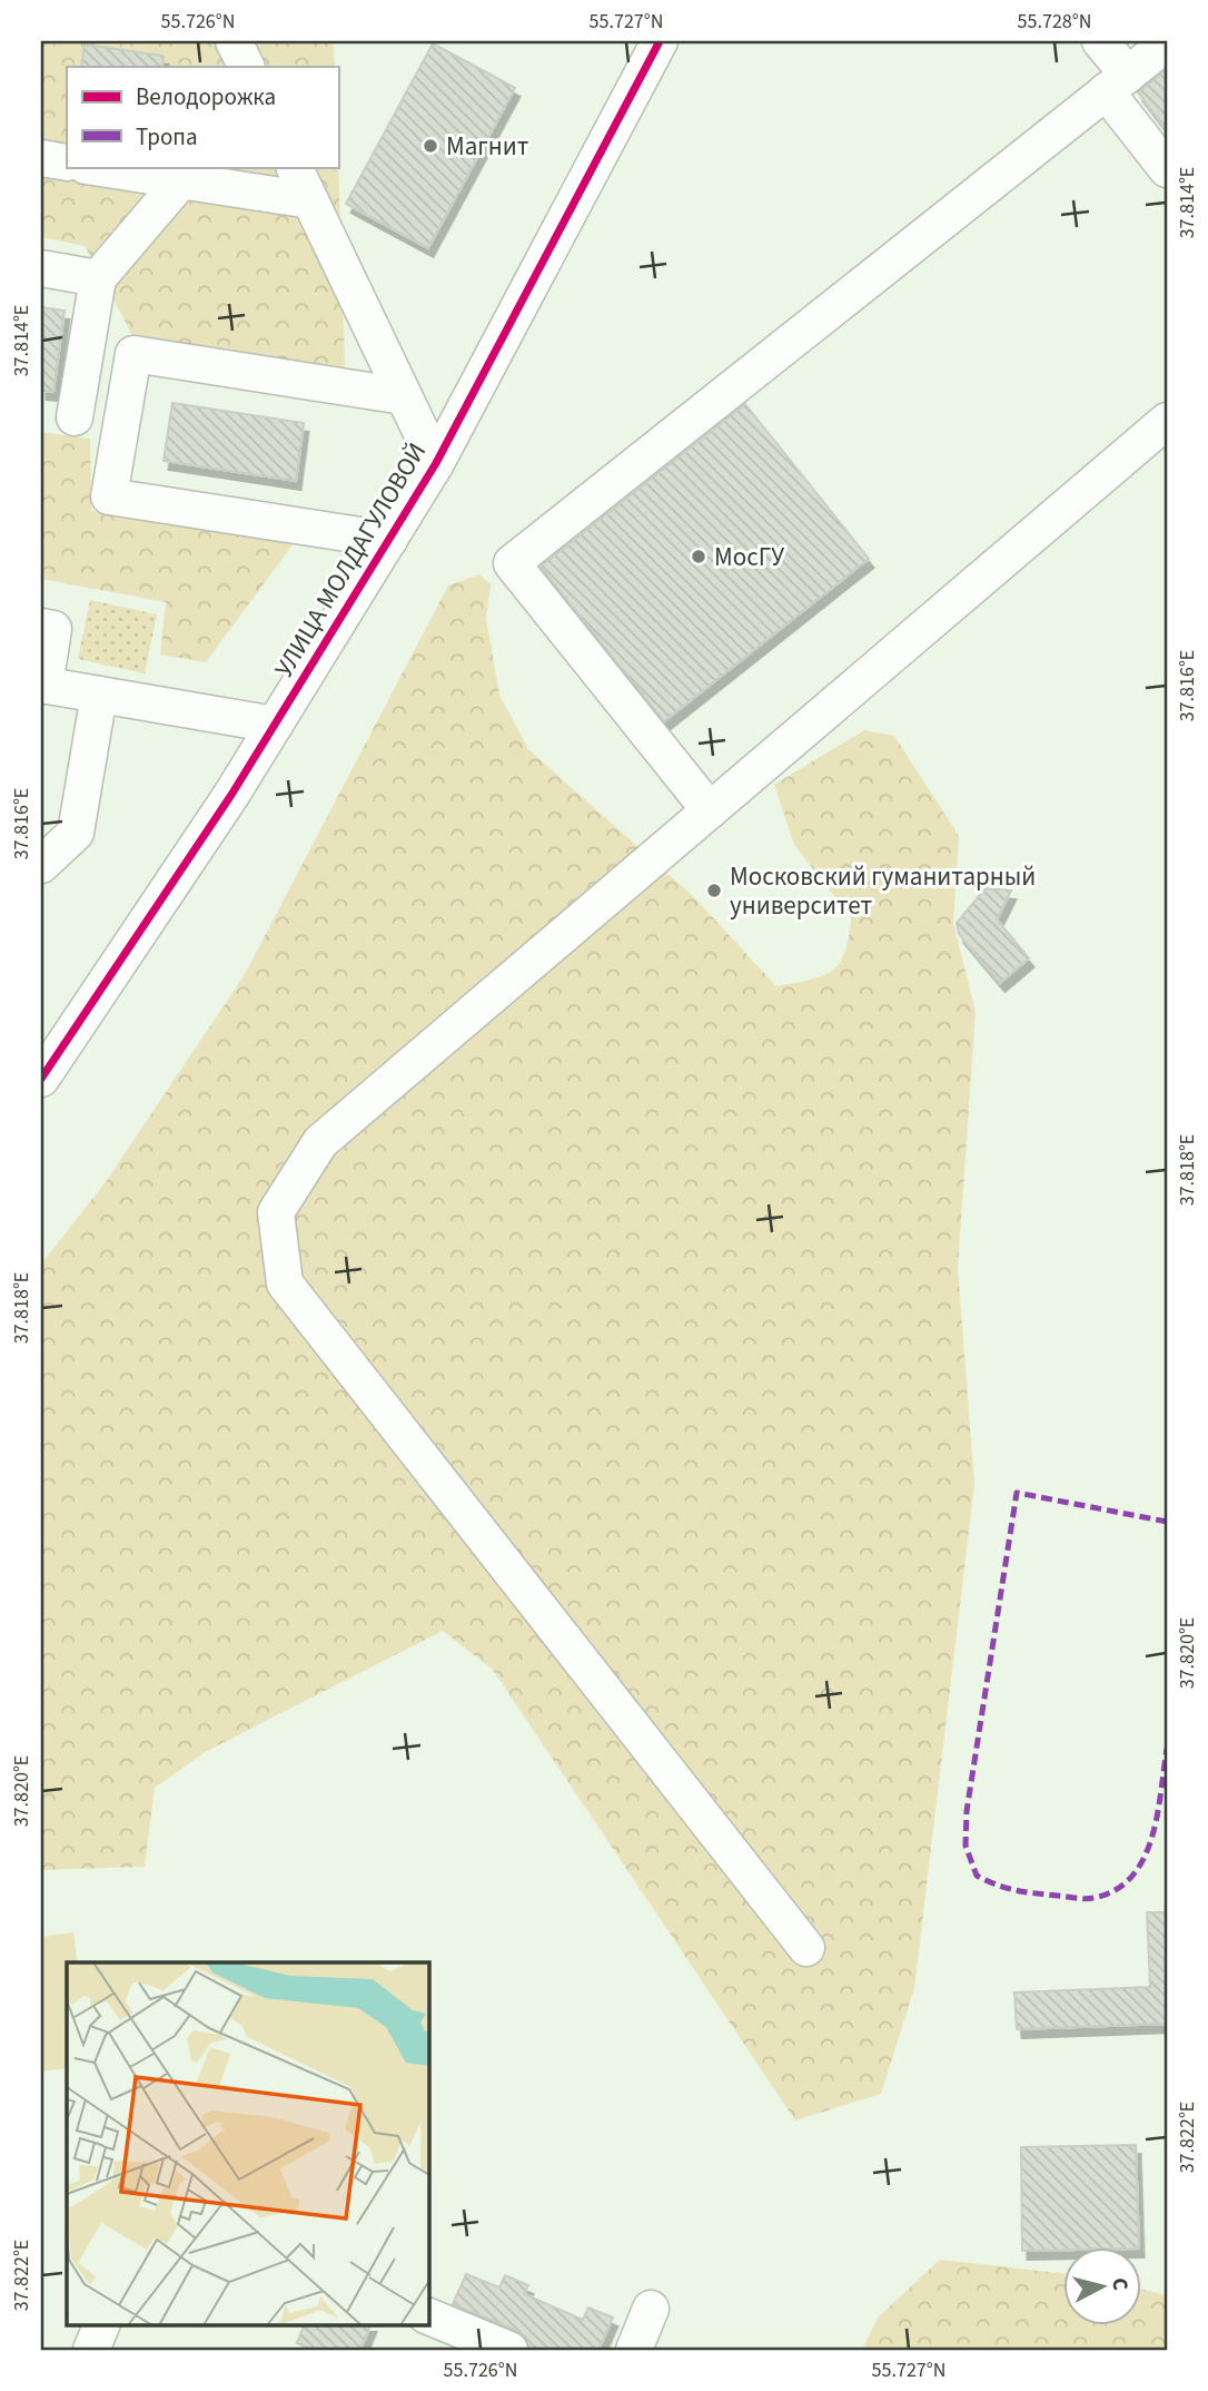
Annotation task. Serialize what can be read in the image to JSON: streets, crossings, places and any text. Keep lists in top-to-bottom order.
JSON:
{
  "streets": {
    "street": ["УЛИЦА МОЛДАГУЛОВОЙ"]
  },
  "places": ["Магнит", "МосГУ", "Московский гуманитарный университет"],
  "legend": ["Велодорожка", "Тропа"],
  "north": "right",
  "coordinates": [
    "55.726°N",
    "55.727°N",
    "55.728°N",
    "37.814°E",
    "37.816°E",
    "37.818°E",
    "37.820°E",
    "37.822°E"
  ]
}
